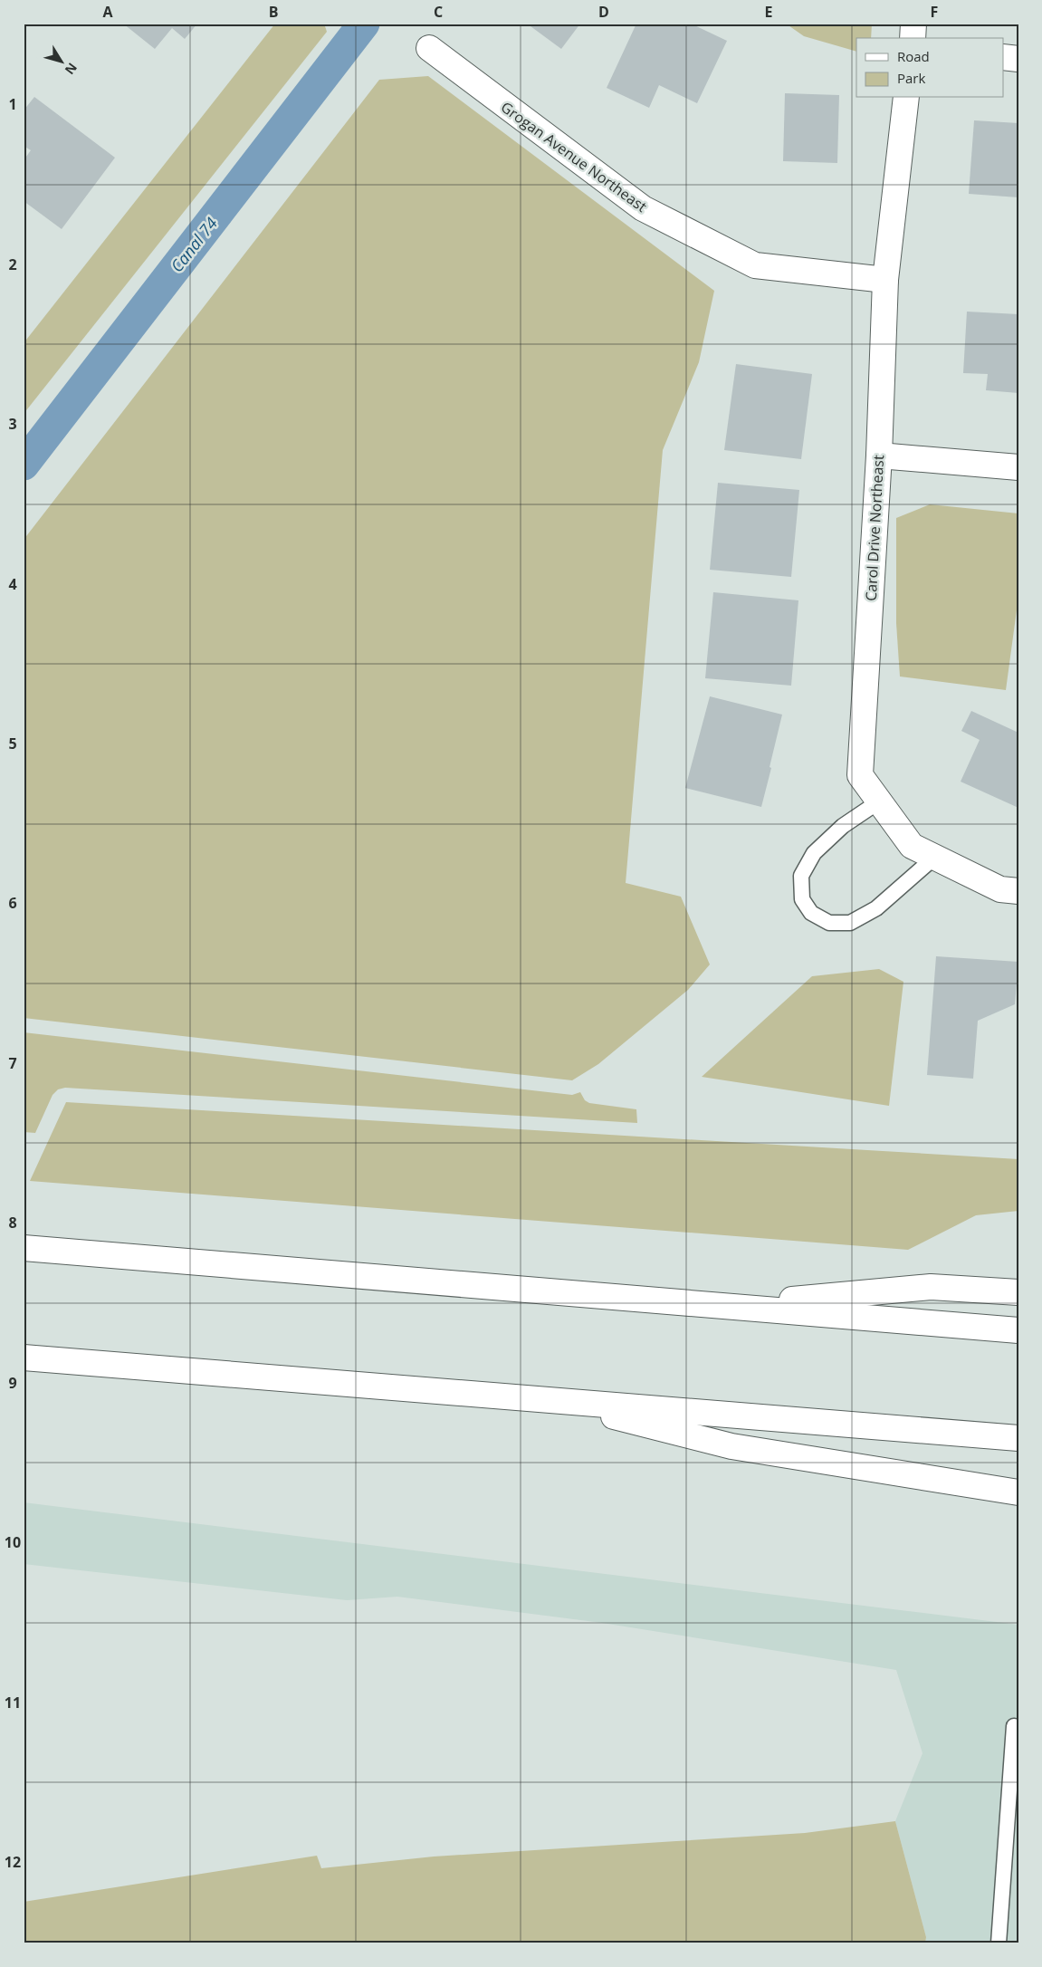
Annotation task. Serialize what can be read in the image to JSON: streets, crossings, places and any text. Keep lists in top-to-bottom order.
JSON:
{
  "streets": {
    "main road": ["Grogan Avenue Northeast", "Carol Drive Northeast"]
  },
  "crossings": [
    ["Grogan Avenue Northeast", "Carol Drive Northeast"]
  ],
  "water": ["Canal 74"],
  "legend": ["Road", "Park"],
  "north": "bottom right",
  "grid": {
    "columns": [
      "A",
      "B",
      "C",
      "D",
      "E",
      "F"
    ],
    "rows": [
      "1",
      "2",
      "3",
      "4",
      "5",
      "6",
      "7",
      "8",
      "9",
      "10",
      "11",
      "12"
    ]
  }
}
